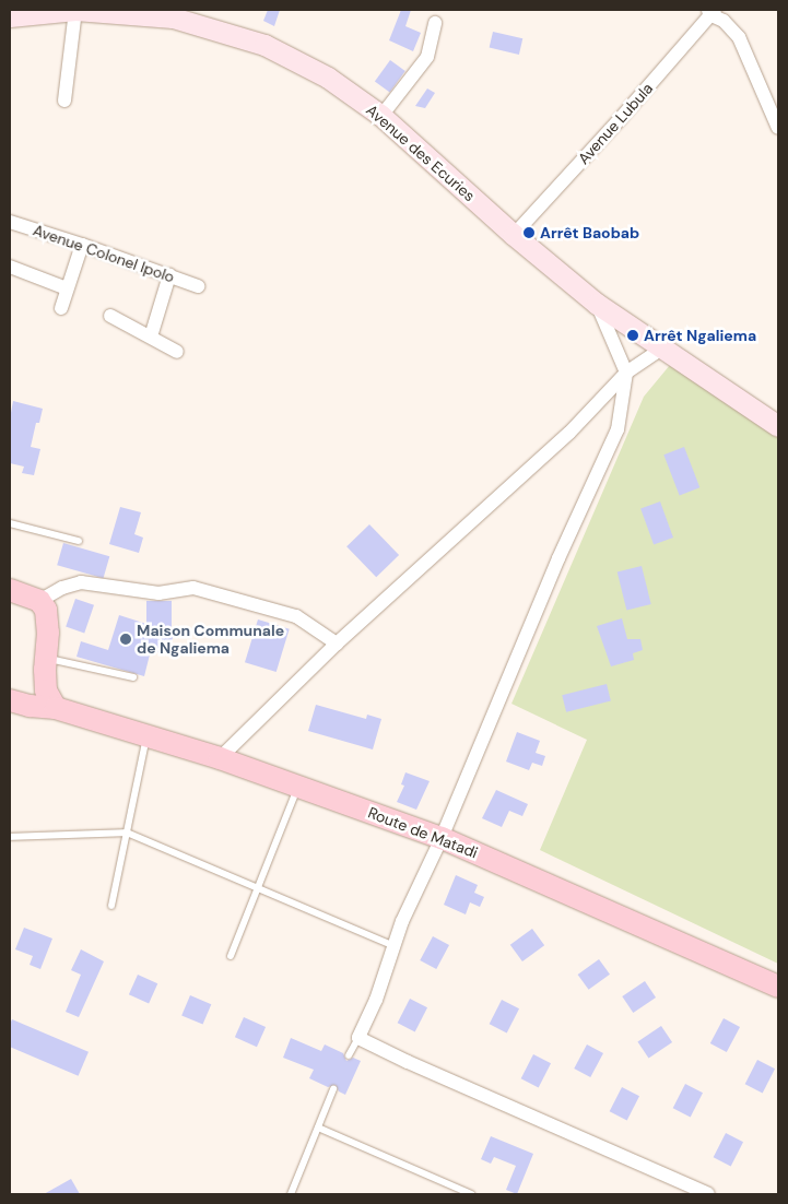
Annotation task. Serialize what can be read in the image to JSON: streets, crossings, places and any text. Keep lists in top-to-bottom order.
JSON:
{
  "streets": {
    "main road": ["Route de Matadi"],
    "street": ["Avenue Lubula", "Avenue des Ecuries", "Avenue Colonel Ipolo"]
  },
  "crossings": [
    ["Avenue Lubula", "Avenue des Ecuries"]
  ],
  "places": ["Arrêt Baobab", "Arrêt Ngaliema", "Maison Communale de Ngaliema"]
}
